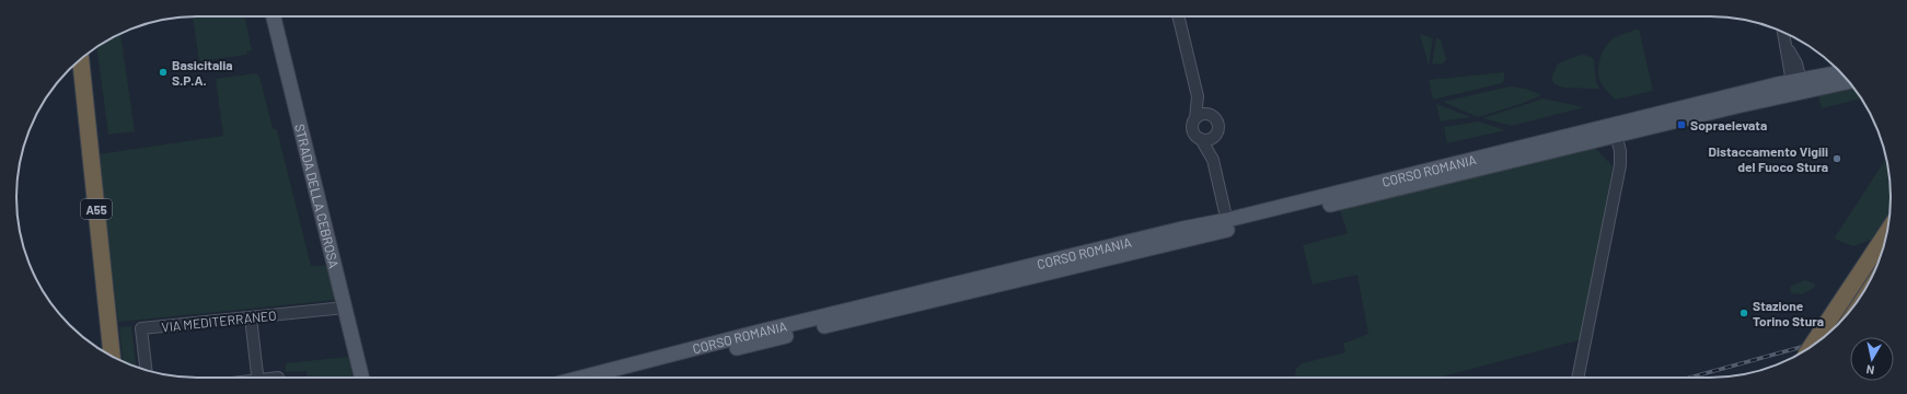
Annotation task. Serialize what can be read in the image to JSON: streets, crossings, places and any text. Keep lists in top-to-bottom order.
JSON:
{
  "streets": {
    "highway": ["A55"],
    "main road": ["CORSO ROMANIA", "STRADA DELLA CEBROSA"],
    "street": ["VIA MEDITERRANEO"]
  },
  "crossings": [
    ["STRADA DELLA CEBROSA", "VIA MEDITERRANEO"]
  ],
  "places": {
    "other": ["Basicitalia S.P.A.", "Distaccamento Vigili del Fuoco Stura", "Stazione Torino Stura"],
    "transit": ["Sopraelevata"]
  },
  "north": "bottom"
}
